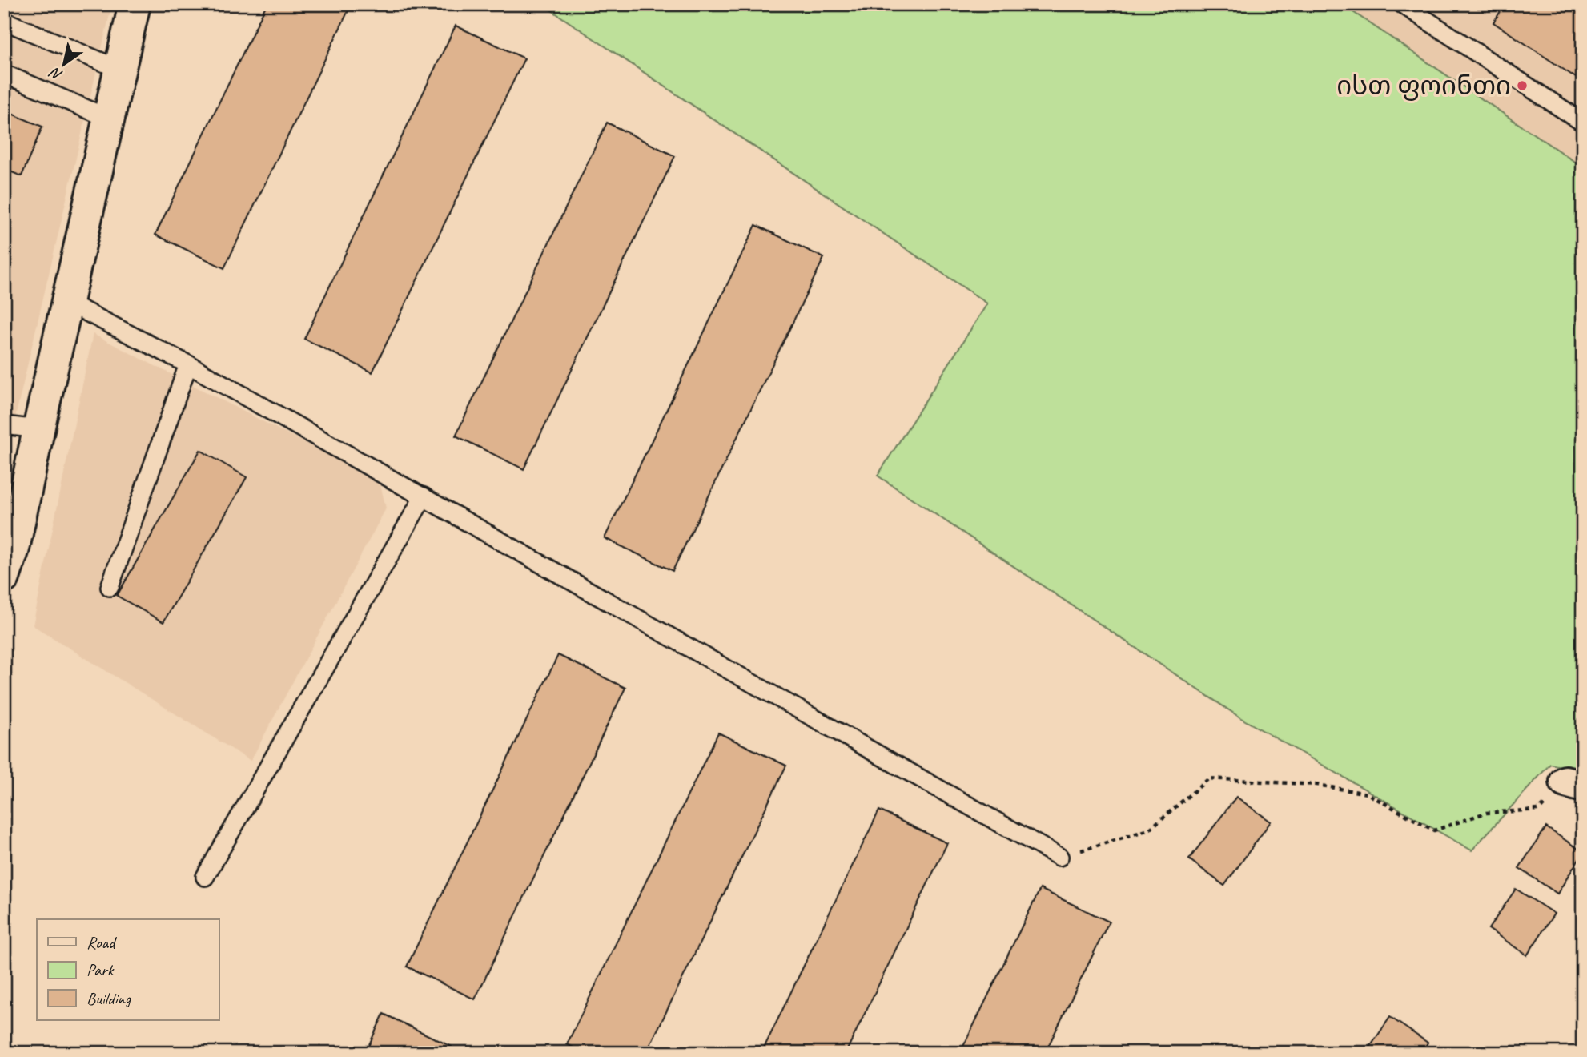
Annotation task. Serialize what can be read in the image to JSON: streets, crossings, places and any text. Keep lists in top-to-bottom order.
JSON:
{
  "places": ["ისთ ფოინთი"],
  "legend": ["Road", "Park", "Building"],
  "north": "bottom left"
}
